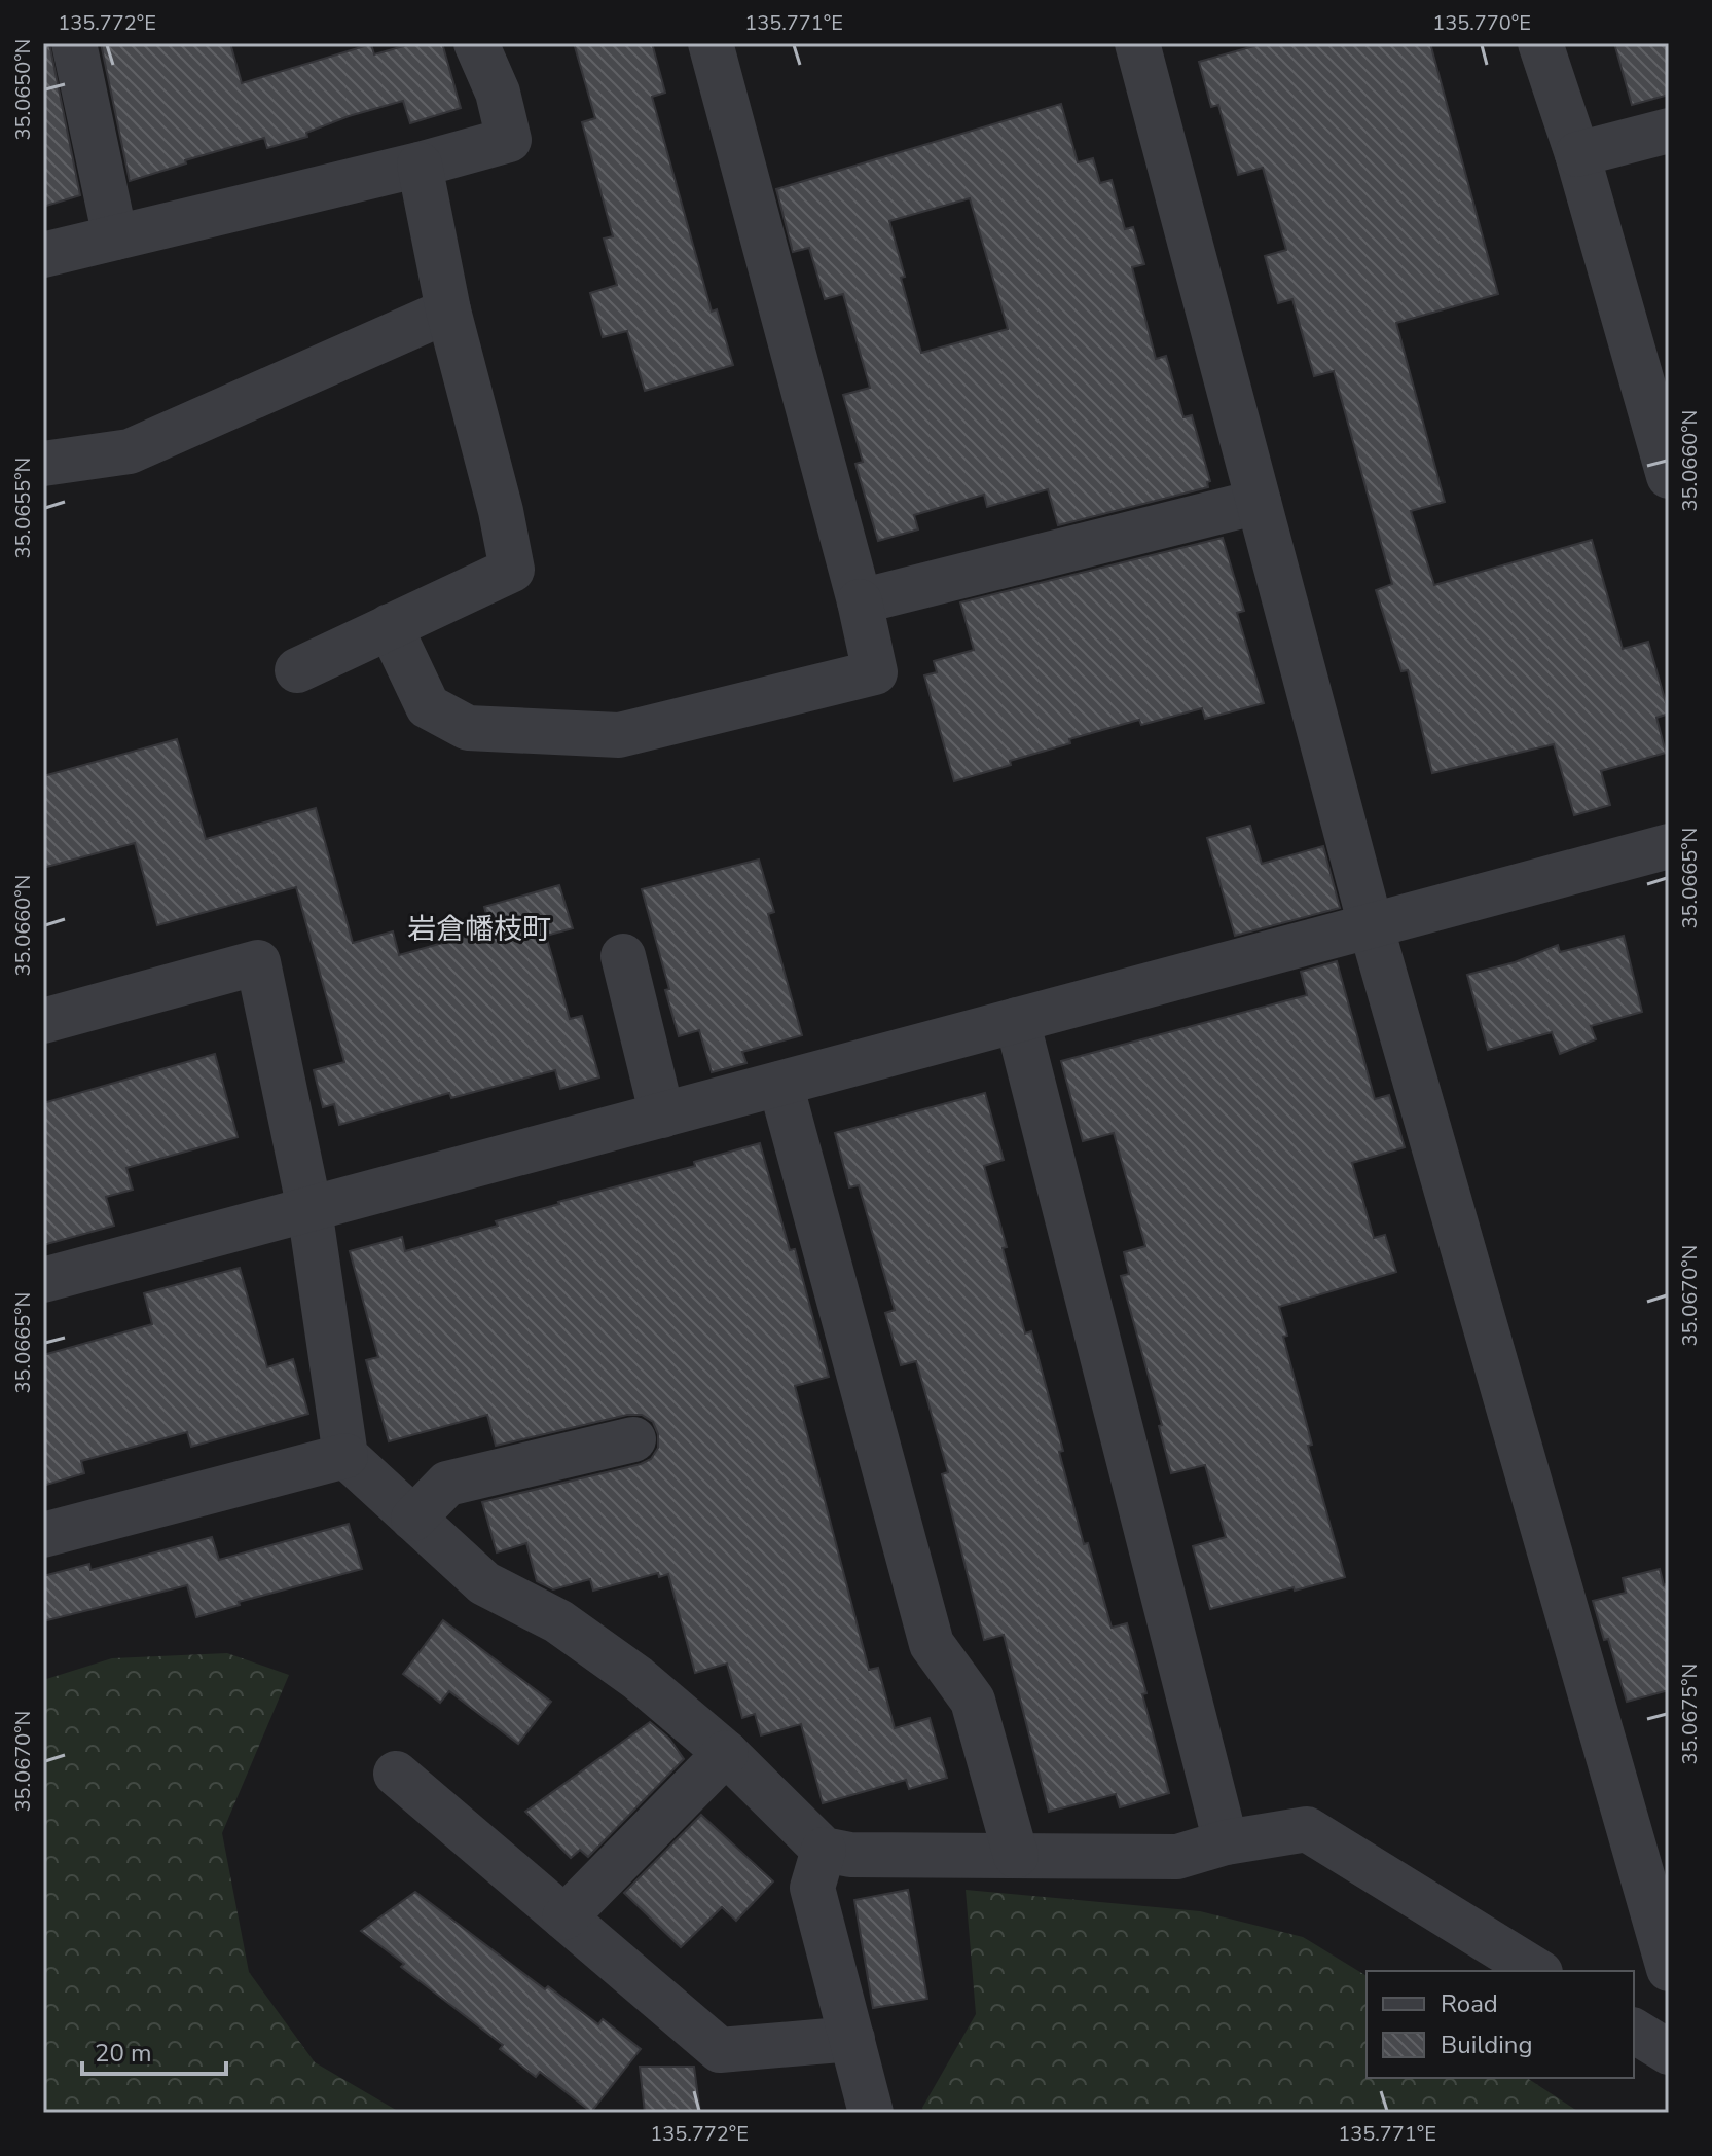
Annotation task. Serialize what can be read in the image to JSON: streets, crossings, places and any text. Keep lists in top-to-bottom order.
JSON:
{
  "districts": ["岩倉幡枝町"],
  "legend": ["Road", "Building"],
  "scale_bar": "20 m",
  "coordinates": [
    "135.772°E",
    "135.771°E",
    "135.770°E",
    "35.0650°N",
    "35.0660°N",
    "35.0655°N",
    "35.0665°N",
    "35.0670°N",
    "35.0675°N"
  ]
}
